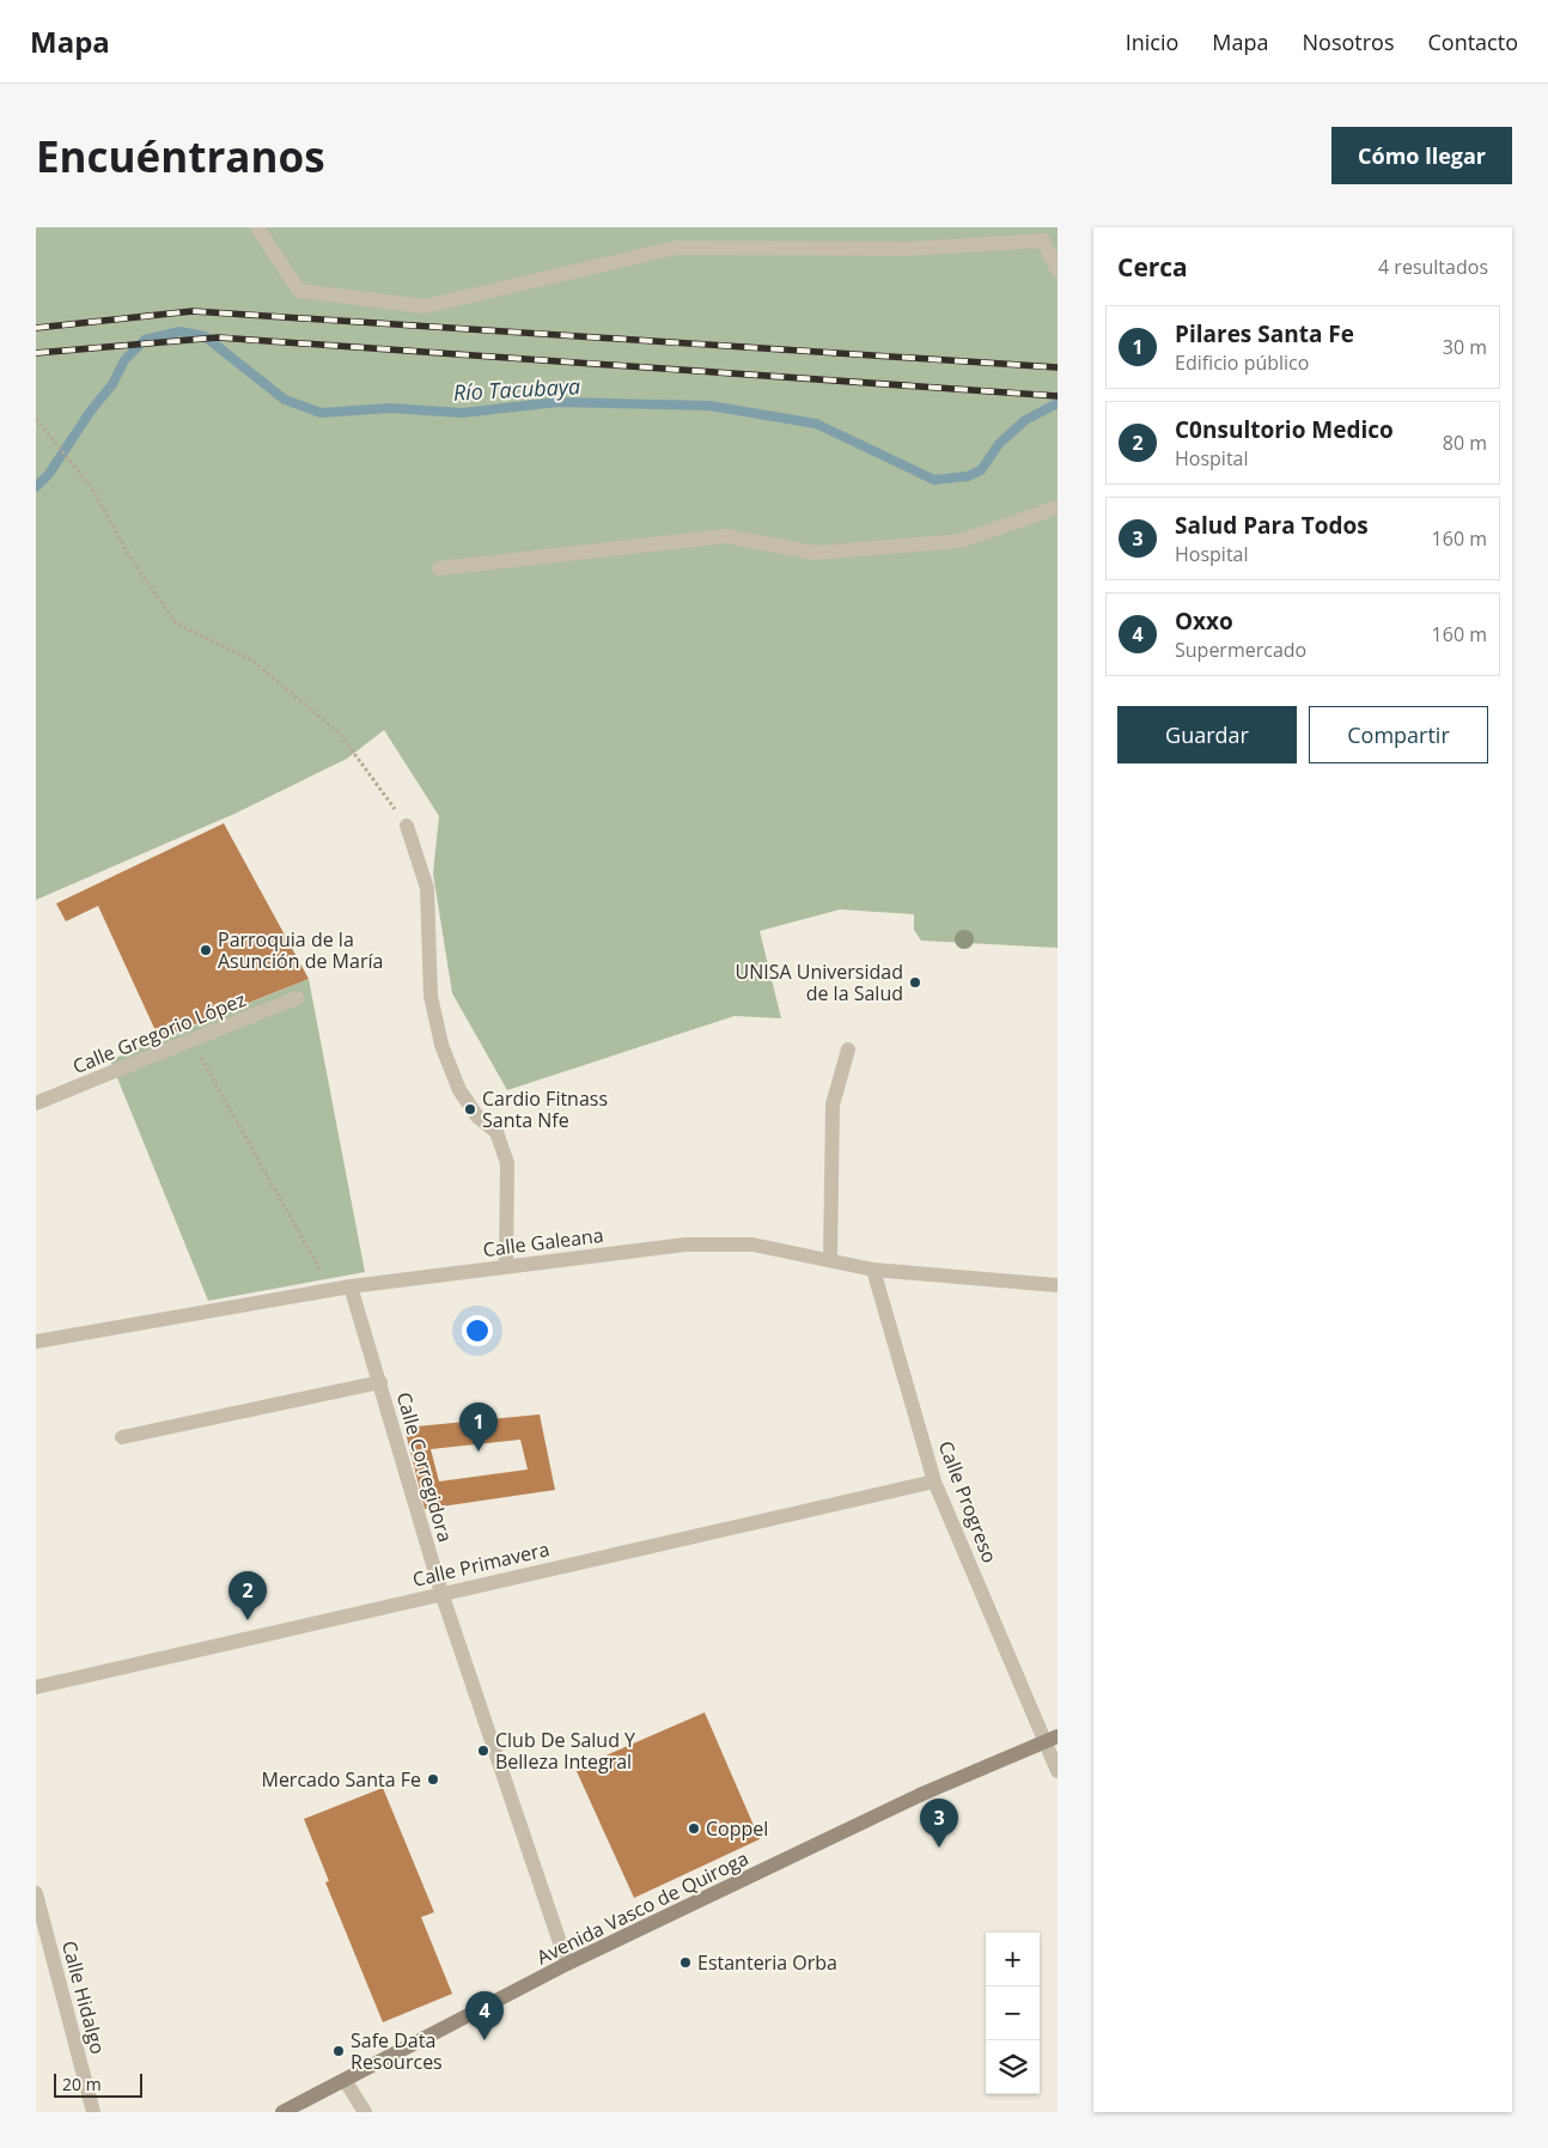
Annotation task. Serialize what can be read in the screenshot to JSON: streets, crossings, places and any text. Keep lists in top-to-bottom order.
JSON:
{
  "streets": {
    "main road": ["Avenida Vasco de Quiroga"],
    "street": [
      "Calle Gregorio López",
      "Calle Galeana",
      "Calle Corregidora",
      "Calle Progreso",
      "Calle Primavera",
      "Calle Hidalgo"
    ]
  },
  "crossings": [
    ["Calle Galeana", "Calle Corregidora"],
    ["Calle Galeana", "Calle Progreso"],
    ["Calle Corregidora", "Calle Primavera"],
    ["Calle Corregidora", "Avenida Vasco de Quiroga"],
    ["Calle Progreso", "Calle Primavera"],
    ["Calle Progreso", "Avenida Vasco de Quiroga"]
  ],
  "water": ["Río Tacubaya"],
  "places": [
    "Parroquia de la Asunción de María",
    "UNISA Universidad de la Salud",
    "Cardio Fitnass Santa Nfe",
    "Club De Salud Y Belleza Integral",
    "Mercado Santa Fe",
    "Coppel",
    "Estanteria Orba",
    "Safe Data Resources"
  ],
  "scale_bar": "20 m",
  "page": {
    "header": "Mapa",
    "nav": [
      "Inicio",
      "Mapa",
      "Nosotros",
      "Contacto"
    ],
    "buttons": [
      "Cómo llegar",
      ["Guardar", "Compartir"]
    ],
    "title": "Encuéntranos",
    "heading": ["Cerca", "4 resultados"],
    "list": [
      {
        "mark": "1",
        "name": "Pilares Santa Fe",
        "note": "Edificio público",
        "value": "30 m"
      },
      {
        "mark": "2",
        "name": "C0nsultorio Medico",
        "note": "Hospital",
        "value": "80 m"
      },
      {
        "mark": "3",
        "name": "Salud Para Todos",
        "note": "Hospital",
        "value": "160 m"
      },
      {
        "mark": "4",
        "name": "Oxxo",
        "note": "Supermercado",
        "value": "160 m"
      }
    ],
    "pins": [
      "1",
      "2",
      "3",
      "4"
    ],
    "map_buttons": ["+", "−"],
    "scale": "20 m"
  }
}
